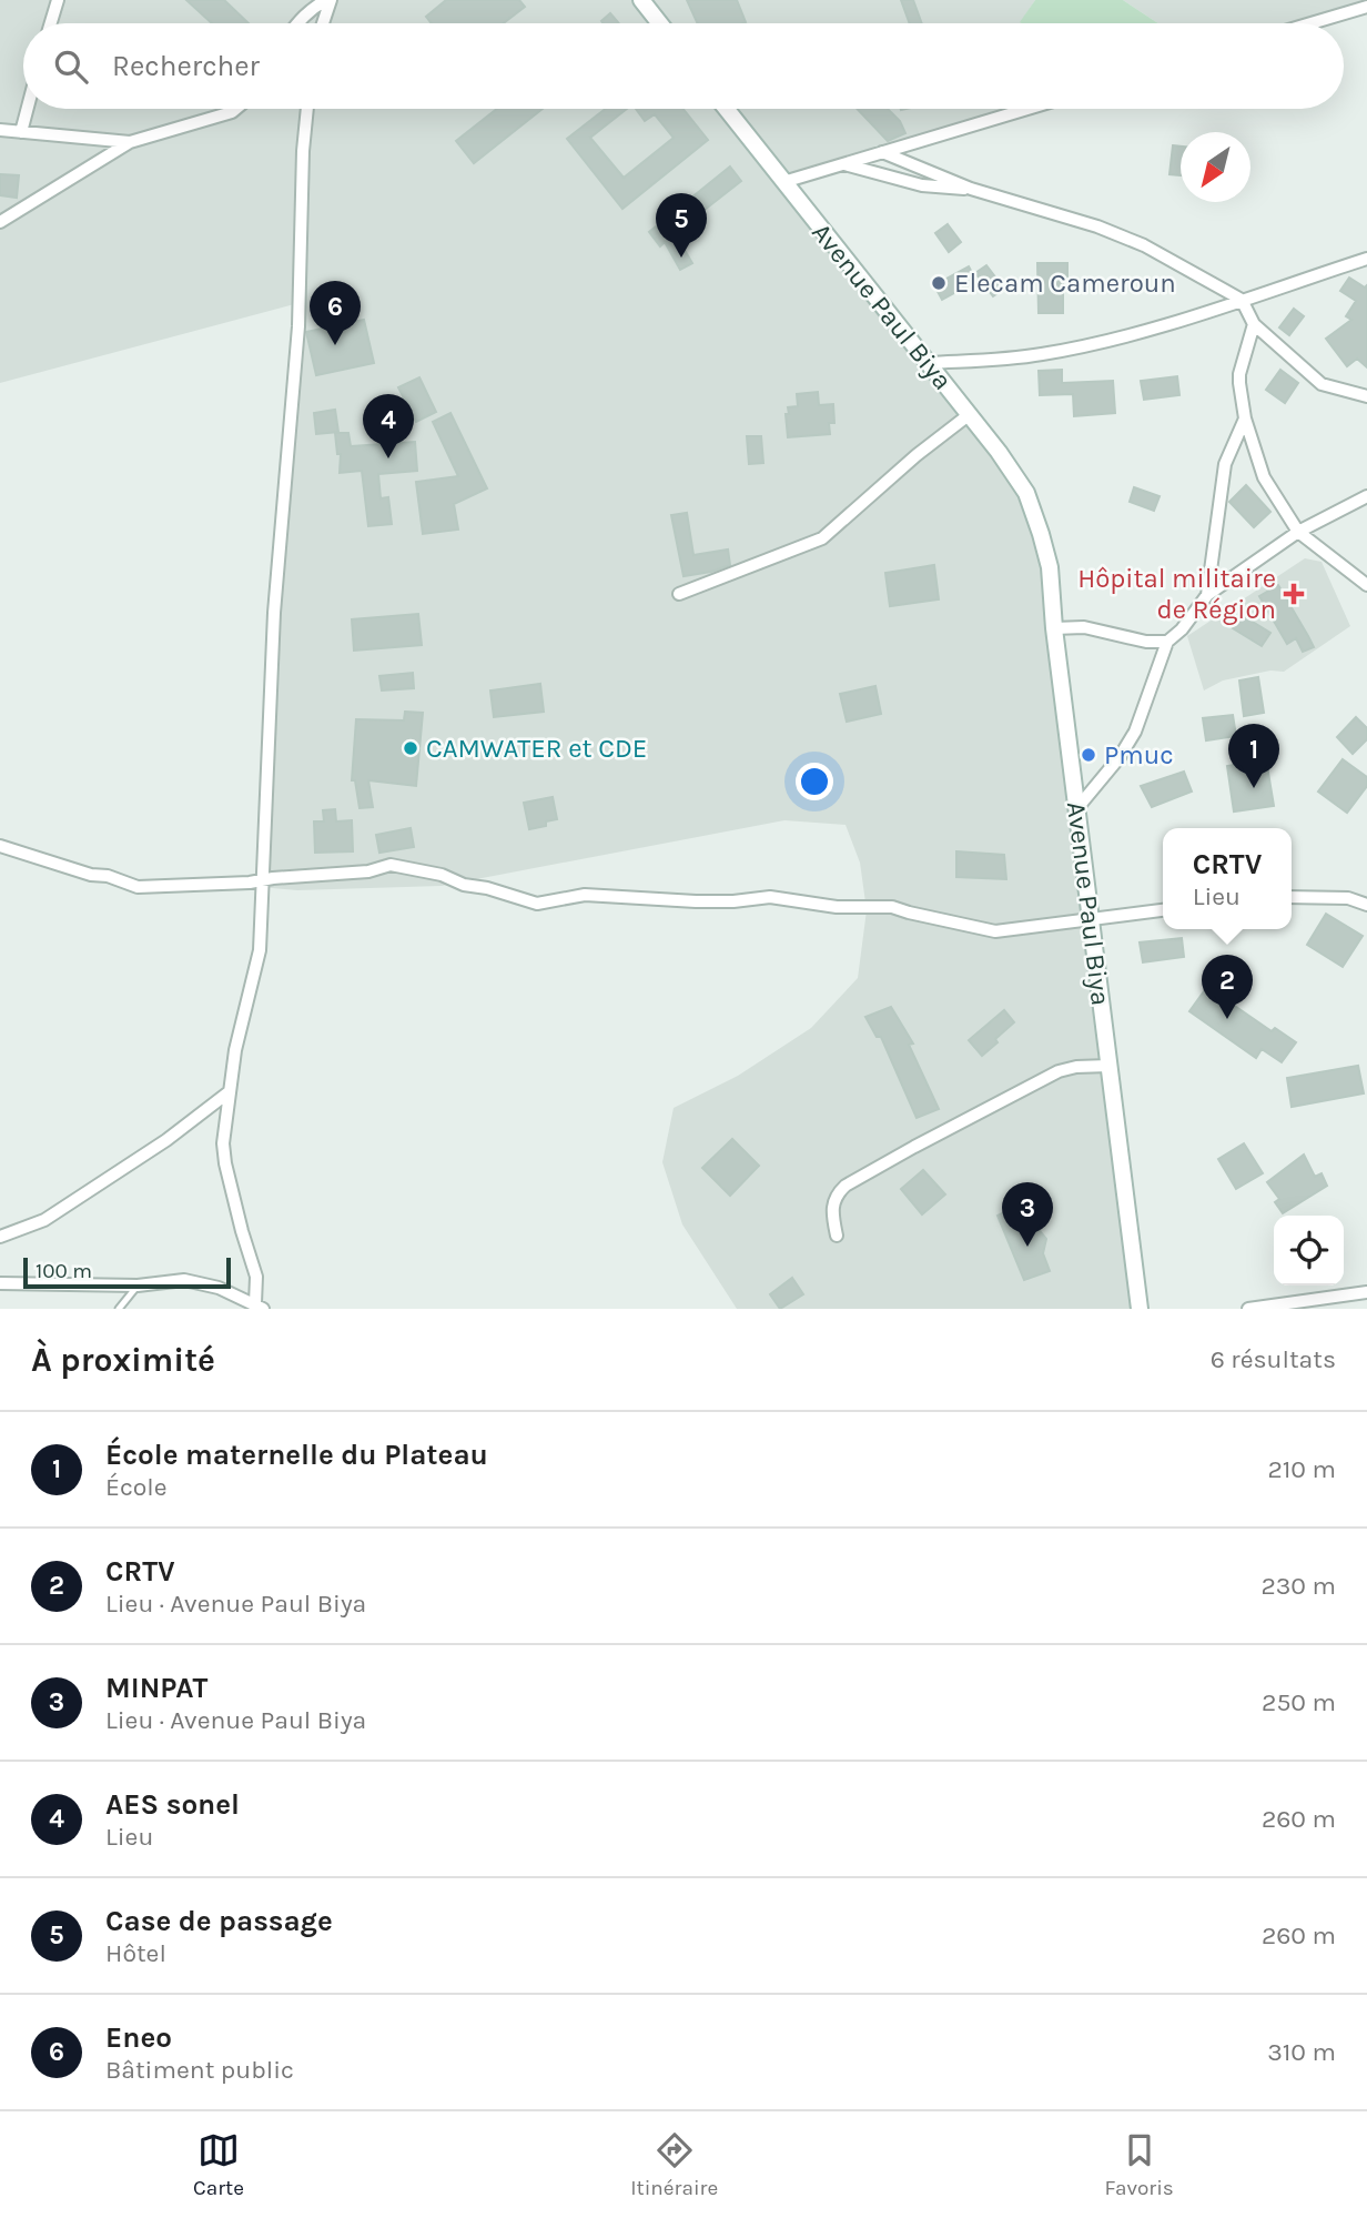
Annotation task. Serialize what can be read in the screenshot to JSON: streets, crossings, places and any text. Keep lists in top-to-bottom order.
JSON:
{
  "streets": {
    "main road": ["Avenue Paul Biya"]
  },
  "places": {
    "other": ["Elecam Cameroun", "CAMWATER et CDE", "Pmuc"],
    "health": ["Hôpital militaire de Région"]
  },
  "scale_bar": "100 m",
  "north": "bottom left",
  "page": {
    "search": "Rechercher",
    "pins": [
      "5",
      "6",
      "4",
      "1",
      "2",
      "3"
    ],
    "popup": ["CRTV", "Lieu"],
    "scale": "100 m",
    "heading": ["À proximité", "6 résultats"],
    "list": [
      {
        "mark": "1",
        "name": "École maternelle du Plateau",
        "note": "École",
        "value": "210 m"
      },
      {
        "mark": "2",
        "name": "CRTV",
        "note": "Lieu · Avenue Paul Biya",
        "value": "230 m"
      },
      {
        "mark": "3",
        "name": "MINPAT",
        "note": "Lieu · Avenue Paul Biya",
        "value": "250 m"
      },
      {
        "mark": "4",
        "name": "AES sonel",
        "note": "Lieu",
        "value": "260 m"
      },
      {
        "mark": "5",
        "name": "Case de passage",
        "note": "Hôtel",
        "value": "260 m"
      },
      {
        "mark": "6",
        "name": "Eneo",
        "note": "Bâtiment public",
        "value": "310 m"
      }
    ],
    "nav": ["Carte", "Itinéraire", "Favoris"]
  }
}
